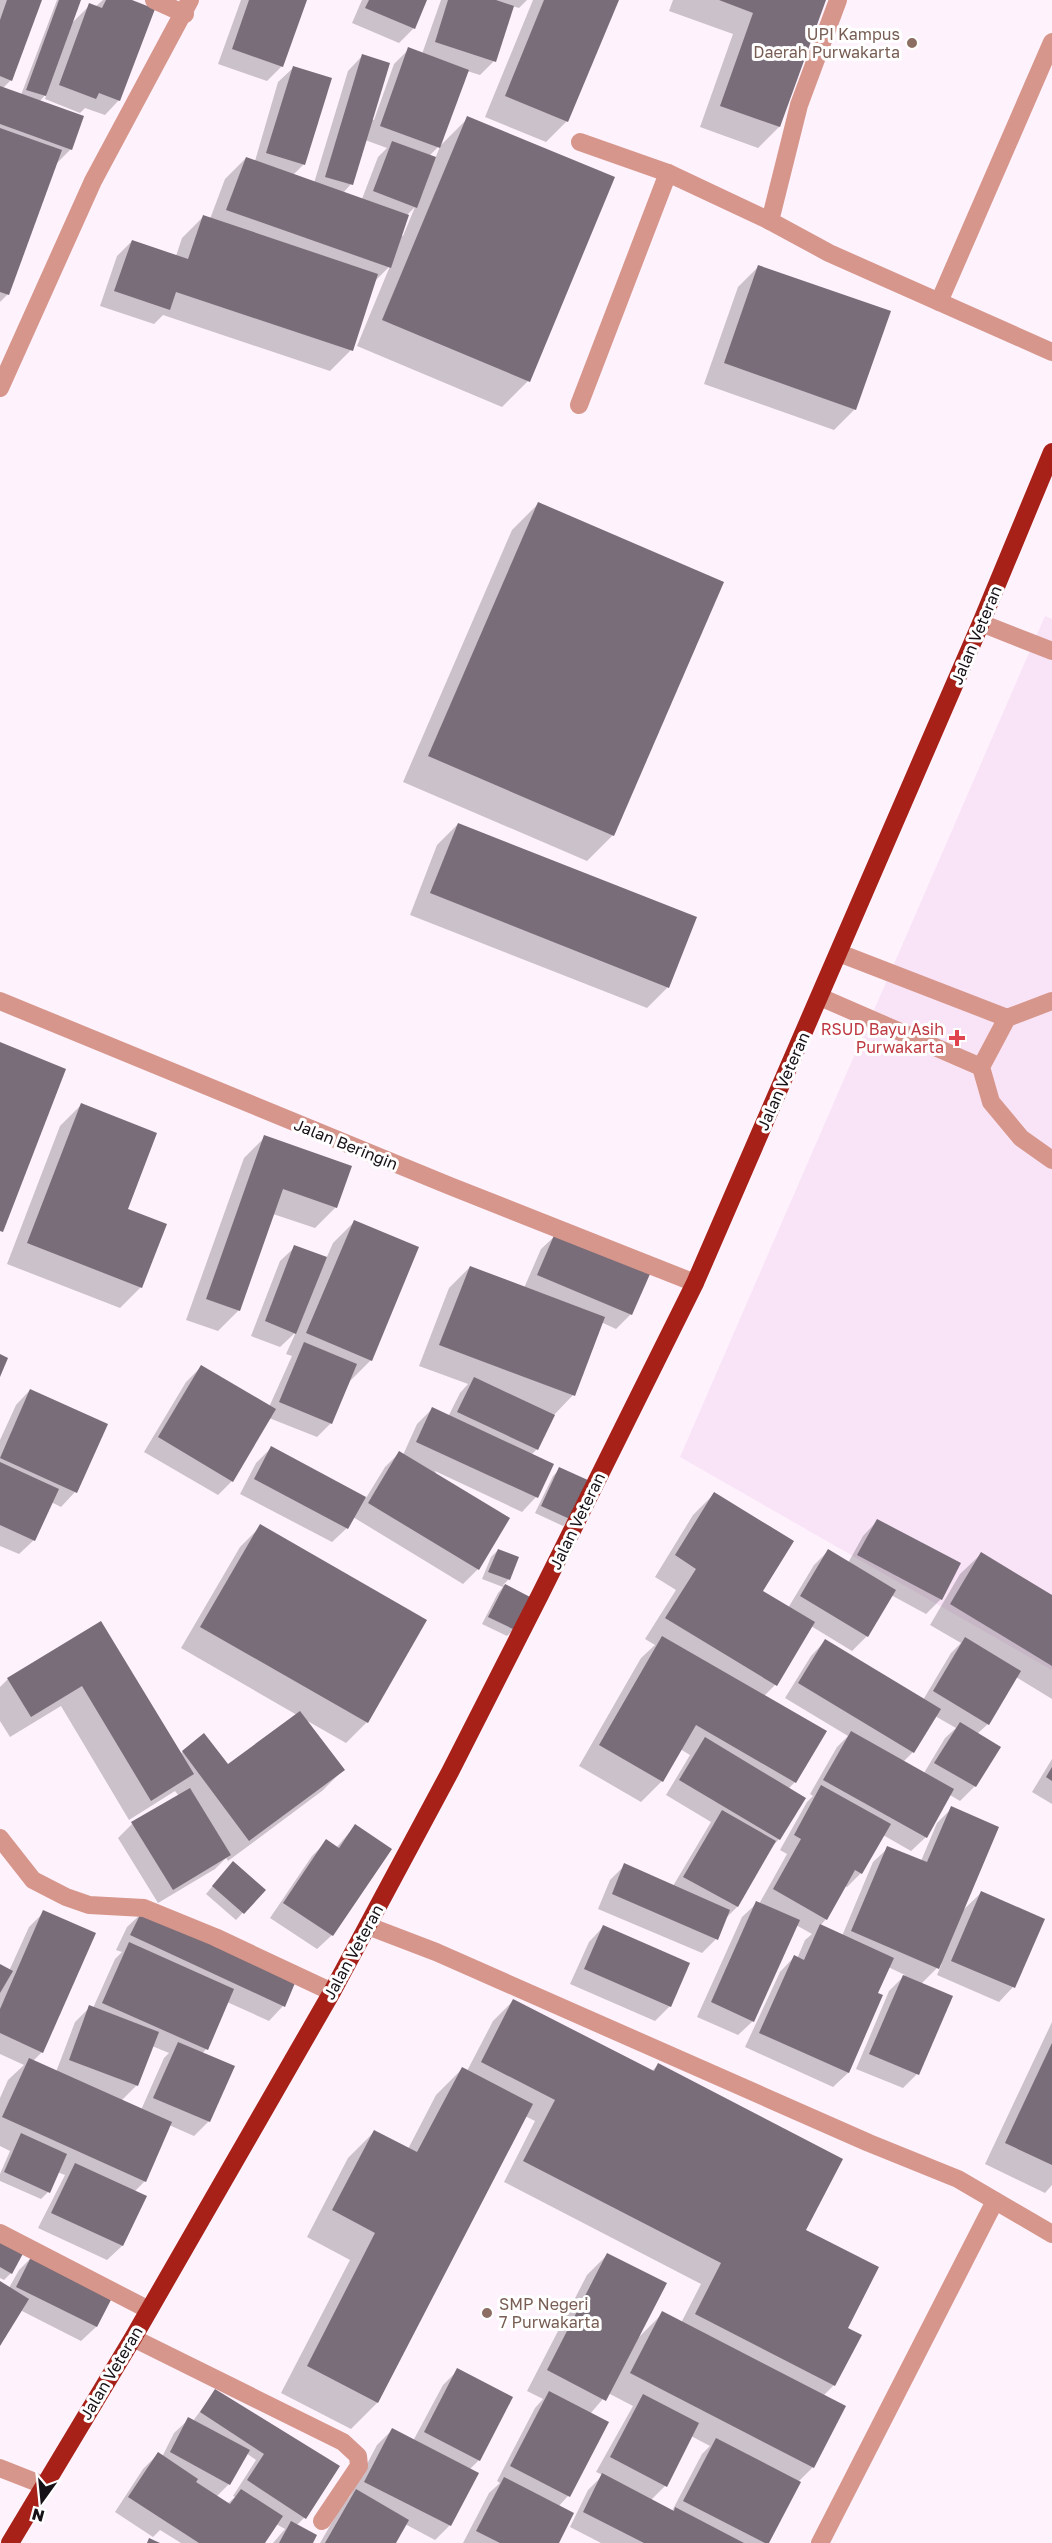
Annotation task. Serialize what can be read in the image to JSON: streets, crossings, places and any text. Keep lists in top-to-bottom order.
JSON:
{
  "streets": {
    "highway": ["Jalan Veteran"],
    "street": ["Jalan Beringin"]
  },
  "crossings": [
    ["Jalan Veteran", "Jalan Beringin"]
  ],
  "places": {
    "other": ["UPI Kampus Daerah Purwakarta", "SMP Negeri 7 Purwakarta"],
    "health": ["RSUD Bayu Asih Purwakarta"]
  },
  "north": "bottom"
}
